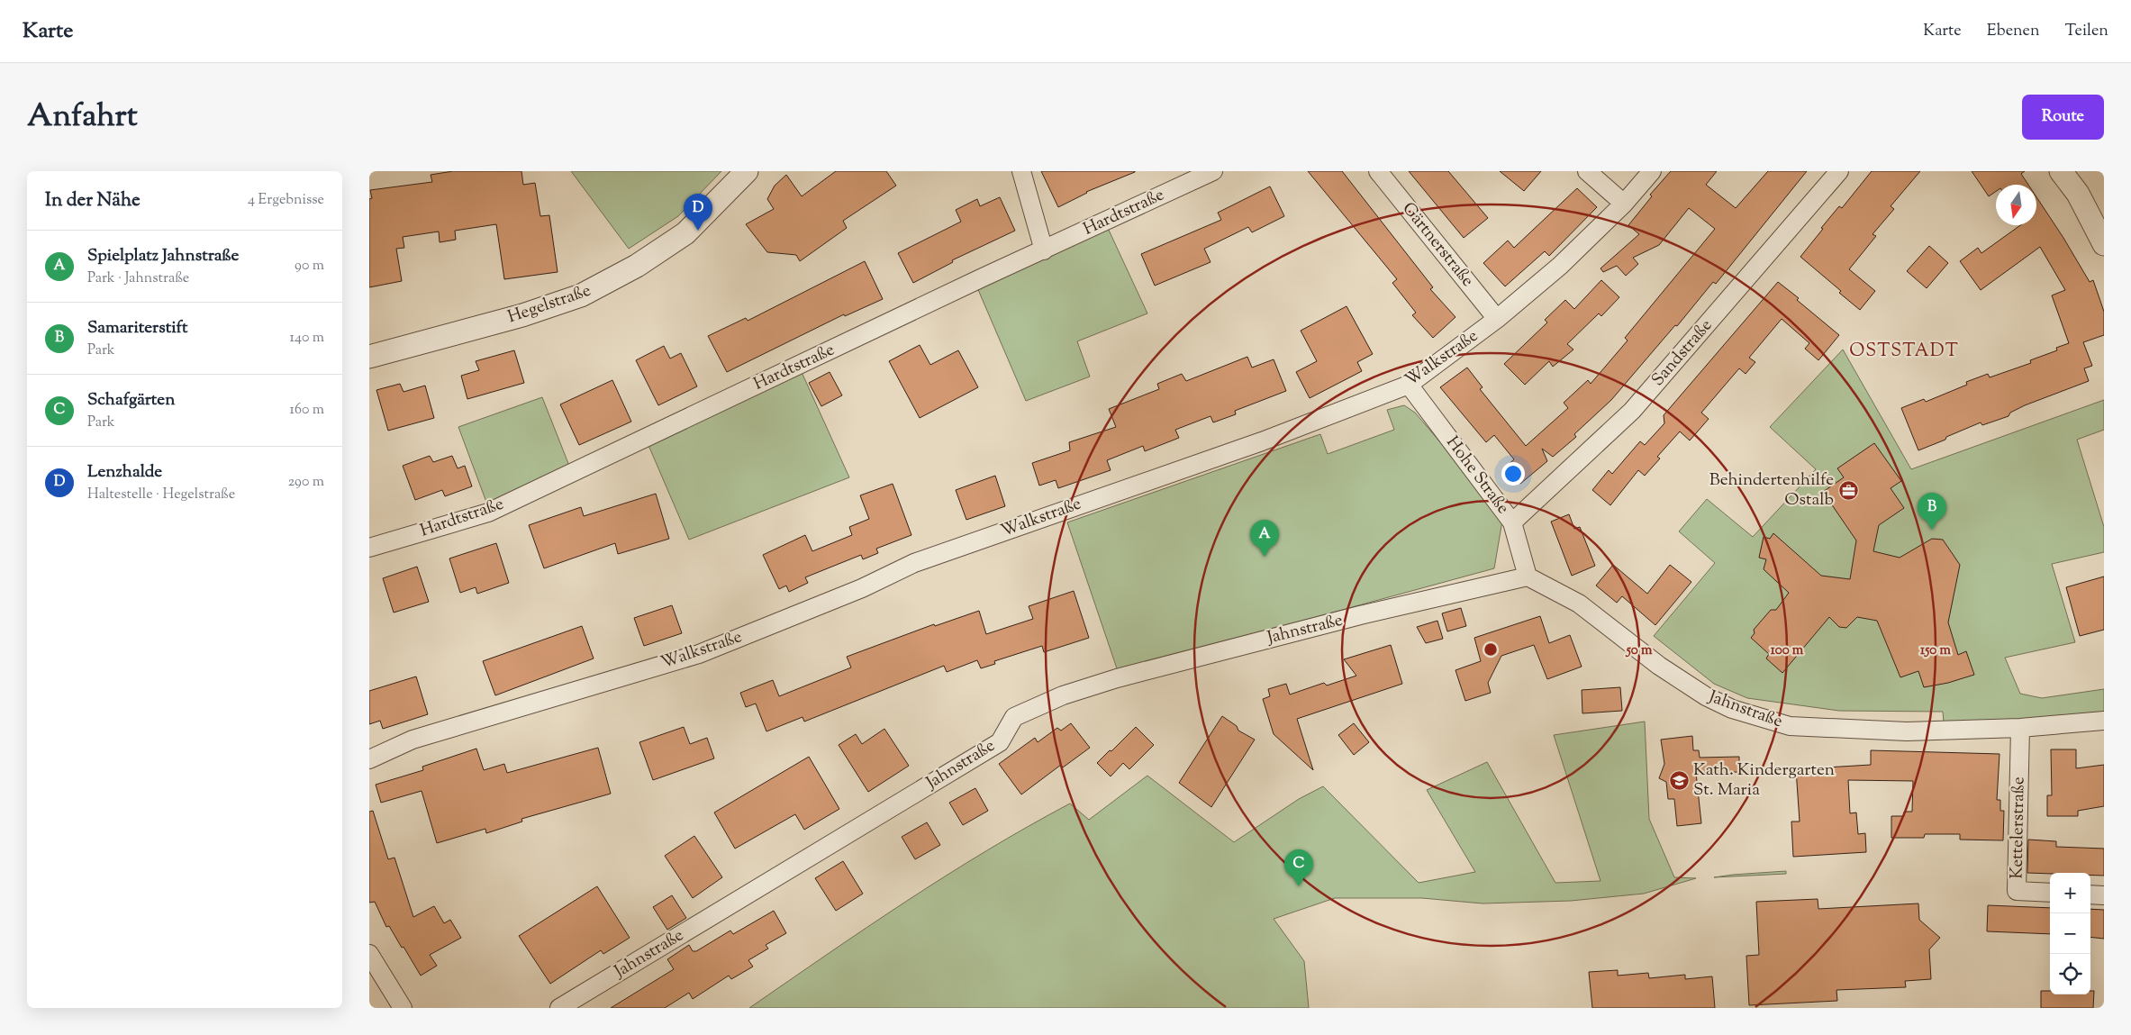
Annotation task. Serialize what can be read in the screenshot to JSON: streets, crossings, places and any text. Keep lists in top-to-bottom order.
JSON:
{
  "streets": {
    "street": [
      "Hardtstraße",
      "Gärtnerstraße",
      "Hegelstraße",
      "Sandstraße",
      "Walkstraße",
      "Hohe Straße",
      "Jahnstraße",
      "Kettelerstraße"
    ]
  },
  "crossings": [
    ["Gärtnerstraße", "Walkstraße"],
    ["Sandstraße", "Hohe Straße"],
    ["Walkstraße", "Hohe Straße"],
    ["Hohe Straße", "Jahnstraße"],
    ["Jahnstraße", "Kettelerstraße"]
  ],
  "districts": ["OSTSTADT"],
  "places": {
    "office": ["Behindertenhilfe Ostalb"],
    "school or university": ["Kath. Kindergarten St. Maria"]
  },
  "north": "bottom",
  "page": {
    "header": "Karte",
    "nav": ["Karte", "Ebenen", "Teilen"],
    "title": "Anfahrt",
    "buttons": "Route",
    "heading": ["In der Nähe", "4 Ergebnisse"],
    "pins": [
      "D",
      "B",
      "A",
      "C"
    ],
    "list": [
      {
        "mark": "A",
        "name": "Spielplatz Jahnstraße",
        "note": "Park · Jahnstraße",
        "value": "90 m"
      },
      {
        "mark": "B",
        "name": "Samariterstift",
        "note": "Park",
        "value": "140 m"
      },
      {
        "mark": "C",
        "name": "Schafgärten",
        "note": "Park",
        "value": "160 m"
      },
      {
        "mark": "D",
        "name": "Lenzhalde",
        "note": "Haltestelle · Hegelstraße",
        "value": "290 m"
      }
    ],
    "map_buttons": ["+", "−"]
  },
  "rings": ["50 m", "100 m", "150 m"]
}
